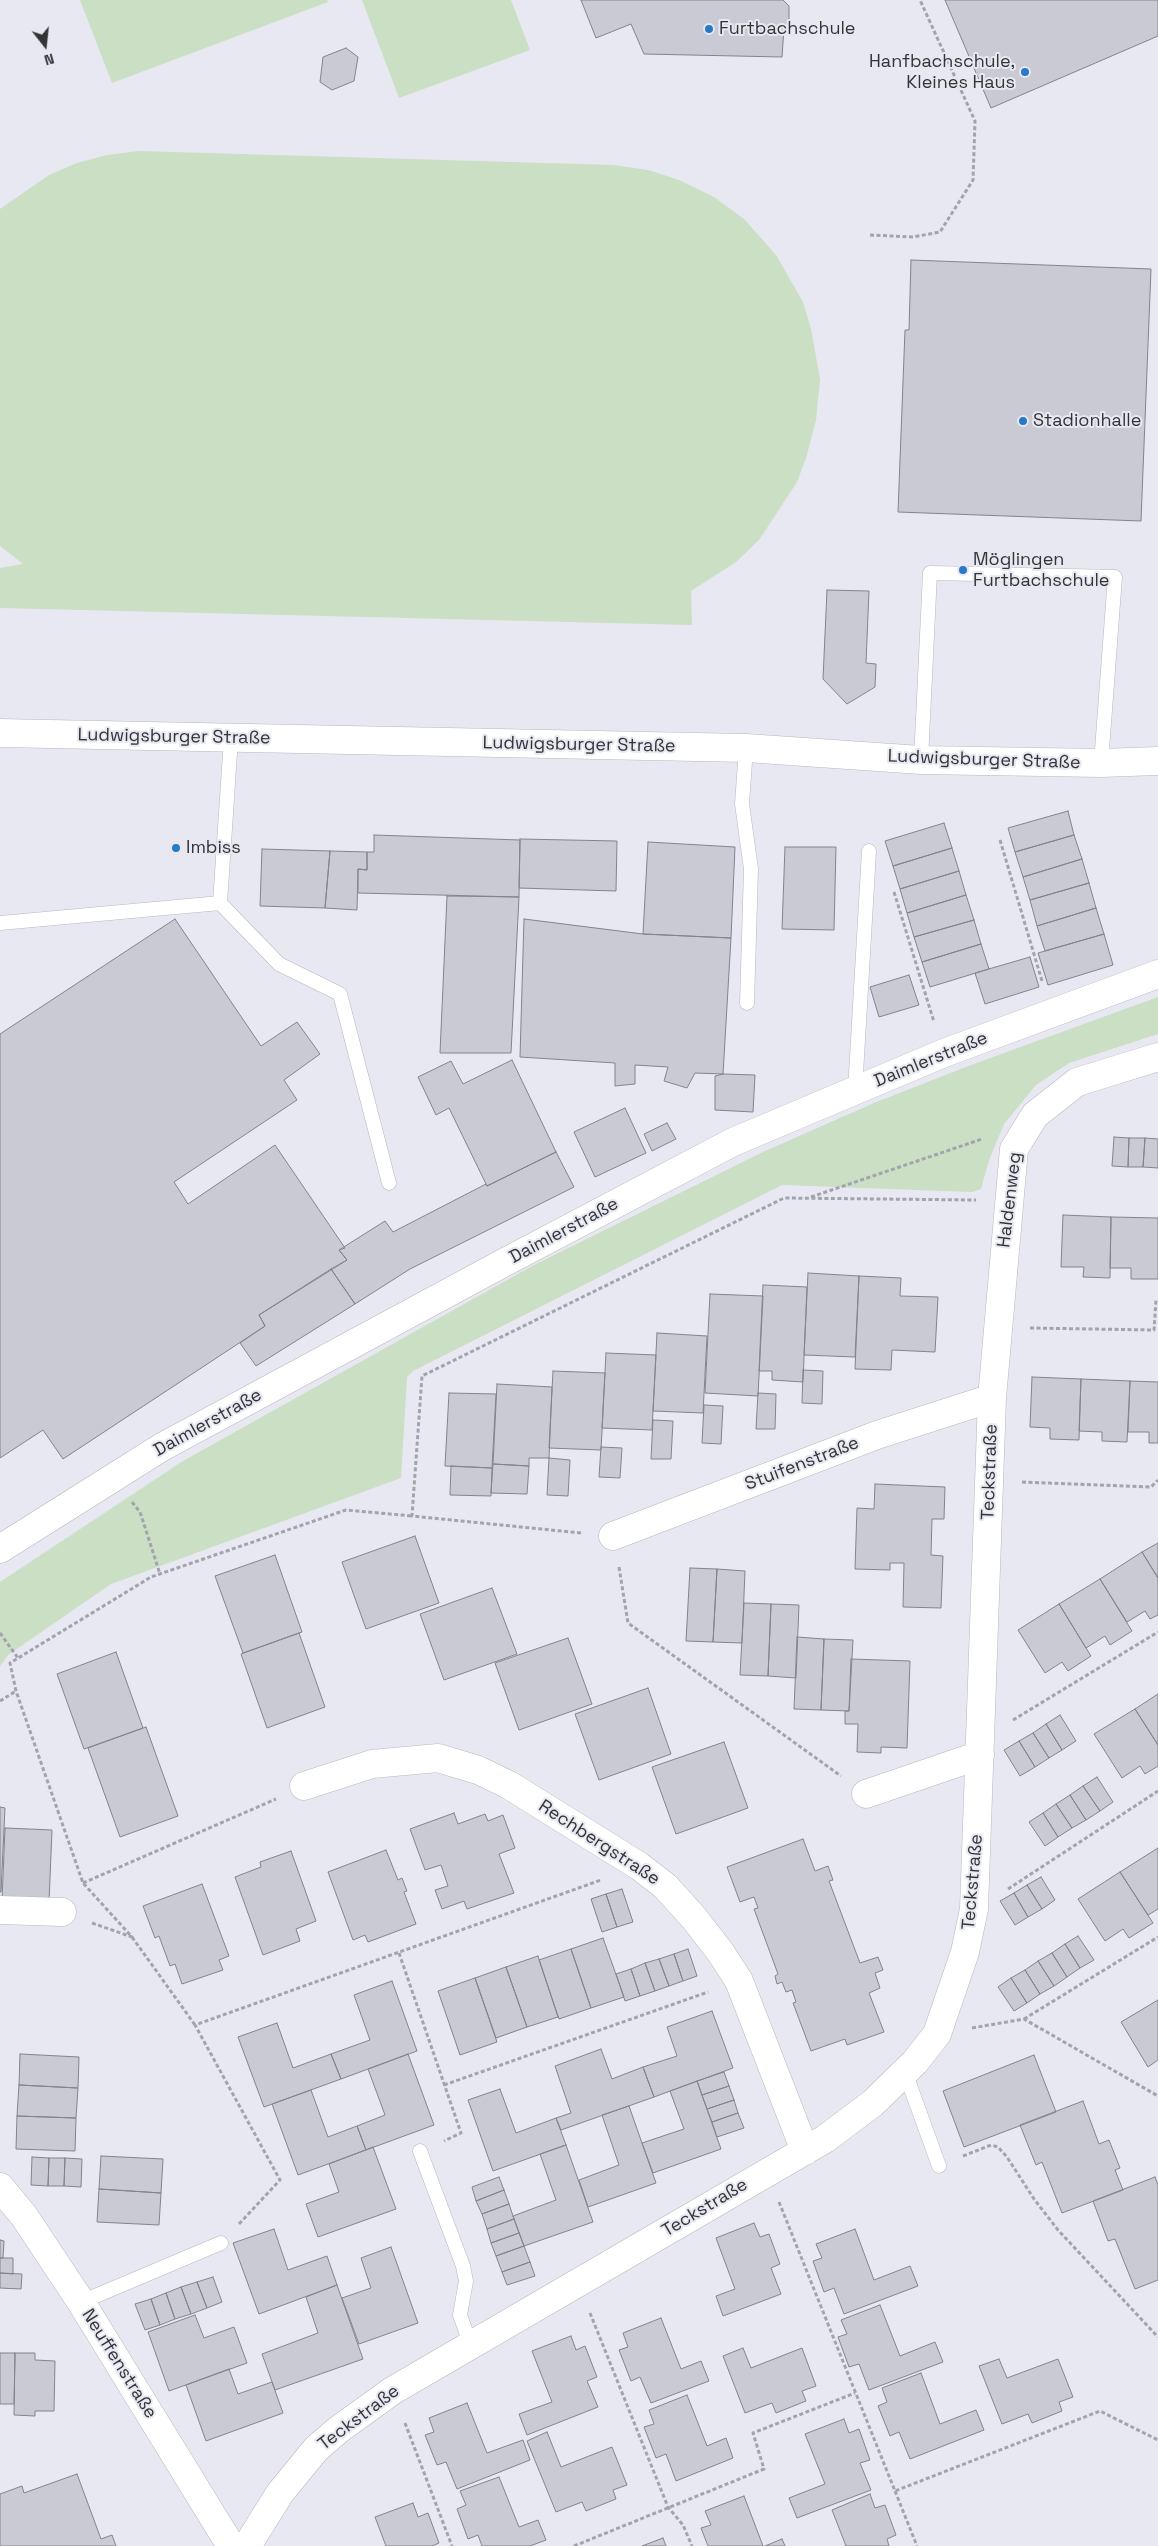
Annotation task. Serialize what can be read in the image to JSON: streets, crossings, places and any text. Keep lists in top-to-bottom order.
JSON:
{
  "streets": {
    "street": [
      "Ludwigsburger Straße",
      "Daimlerstraße",
      "Haldenweg",
      "Stuifenstraße",
      "Teckstraße",
      "Rechbergstraße",
      "Neuffenstraße"
    ]
  },
  "crossings": [
    ["Haldenweg", "Stuifenstraße"],
    ["Haldenweg", "Teckstraße"],
    ["Stuifenstraße", "Teckstraße"],
    ["Teckstraße", "Rechbergstraße"]
  ],
  "places": [
    "Furtbachschule",
    "Hanfbachschule, Kleines Haus",
    "Stadionhalle",
    "Möglingen Furtbachschule",
    "Imbiss"
  ],
  "north": "bottom"
}
